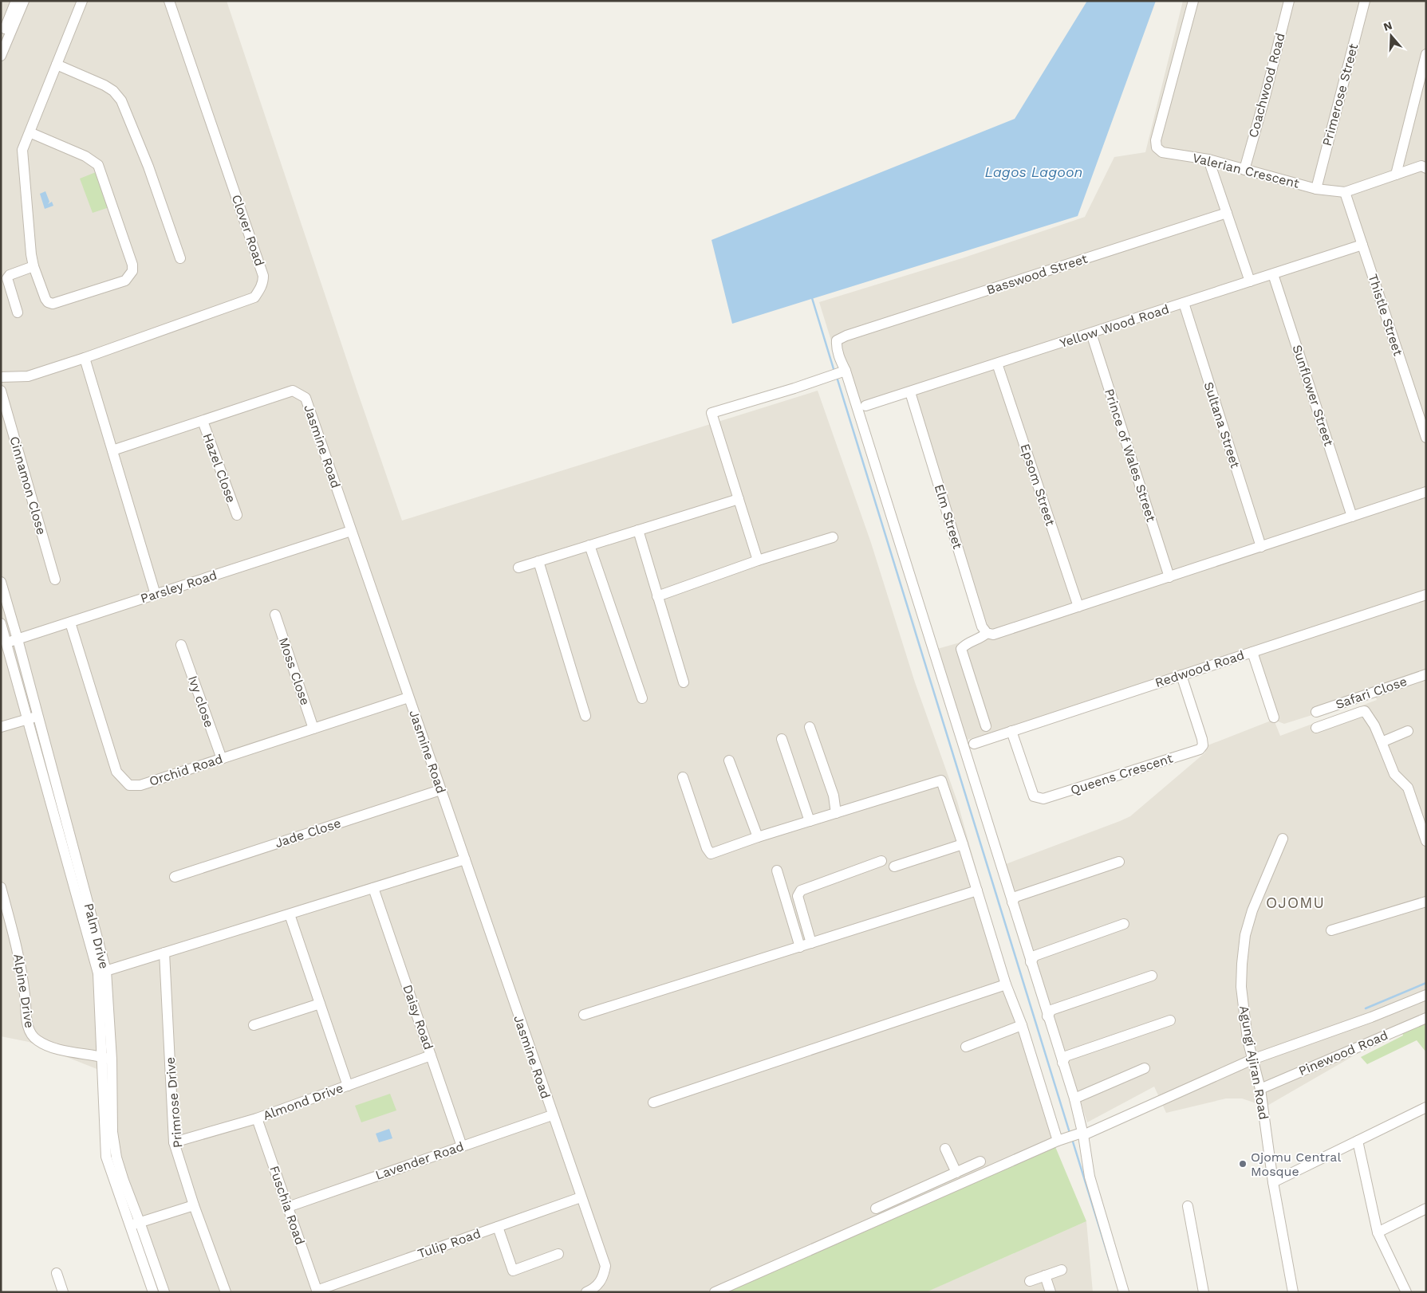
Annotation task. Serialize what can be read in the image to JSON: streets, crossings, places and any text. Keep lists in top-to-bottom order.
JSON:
{
  "streets": {
    "street": [
      "Coachwood Road",
      "Primerose Street",
      "Valerian Crescent",
      "Clover Road",
      "Basswood Street",
      "Thistle Street",
      "Yellow Wood Road",
      "Sunflower Street",
      "Sultana Street",
      "Jasmine Road",
      "Prince of Wales Street",
      "Hazel Close",
      "Epsom Street",
      "Cinnamon Close",
      "Elm Street",
      "Parsley Road",
      "Redwood Road",
      "Moss Close",
      "Safari Close",
      "Ivy close",
      "Orchid Road",
      "Queens Crescent",
      "Jade Close",
      "Palm Drive",
      "Alpine Drive",
      "Daisy Road",
      "Pinewood Road",
      "Agungi Ajiran Road",
      "Almond Drive",
      "Primrose Drive",
      "Lavender Road",
      "Fuschia Road",
      "Tulip Road"
    ]
  },
  "crossings": [
    ["Coachwood Road", "Valerian Crescent"],
    ["Primerose Street", "Valerian Crescent"],
    ["Valerian Crescent", "Thistle Street"],
    ["Thistle Street", "Yellow Wood Road"],
    ["Yellow Wood Road", "Sunflower Street"],
    ["Yellow Wood Road", "Sultana Street"],
    ["Yellow Wood Road", "Prince of Wales Street"],
    ["Yellow Wood Road", "Epsom Street"],
    ["Yellow Wood Road", "Elm Street"],
    ["Jasmine Road", "Hazel Close"],
    ["Jasmine Road", "Parsley Road"],
    ["Jasmine Road", "Orchid Road"],
    ["Jasmine Road", "Jade Close"],
    ["Jasmine Road", "Lavender Road"],
    ["Jasmine Road", "Tulip Road"],
    ["Parsley Road", "Orchid Road"],
    ["Parsley Road", "Palm Drive"],
    ["Redwood Road", "Queens Crescent"],
    ["Moss Close", "Orchid Road"],
    ["Ivy close", "Orchid Road"],
    ["Palm Drive", "Alpine Drive"],
    ["Daisy Road", "Almond Drive"],
    ["Daisy Road", "Lavender Road"],
    ["Pinewood Road", "Agungi Ajiran Road"],
    ["Almond Drive", "Primrose Drive"],
    ["Almond Drive", "Fuschia Road"],
    ["Lavender Road", "Fuschia Road"],
    ["Fuschia Road", "Tulip Road"]
  ],
  "districts": ["OJOMU"],
  "water": ["Lagos Lagoon"],
  "places": ["Ojomu Central Mosque"],
  "north": "top"
}
